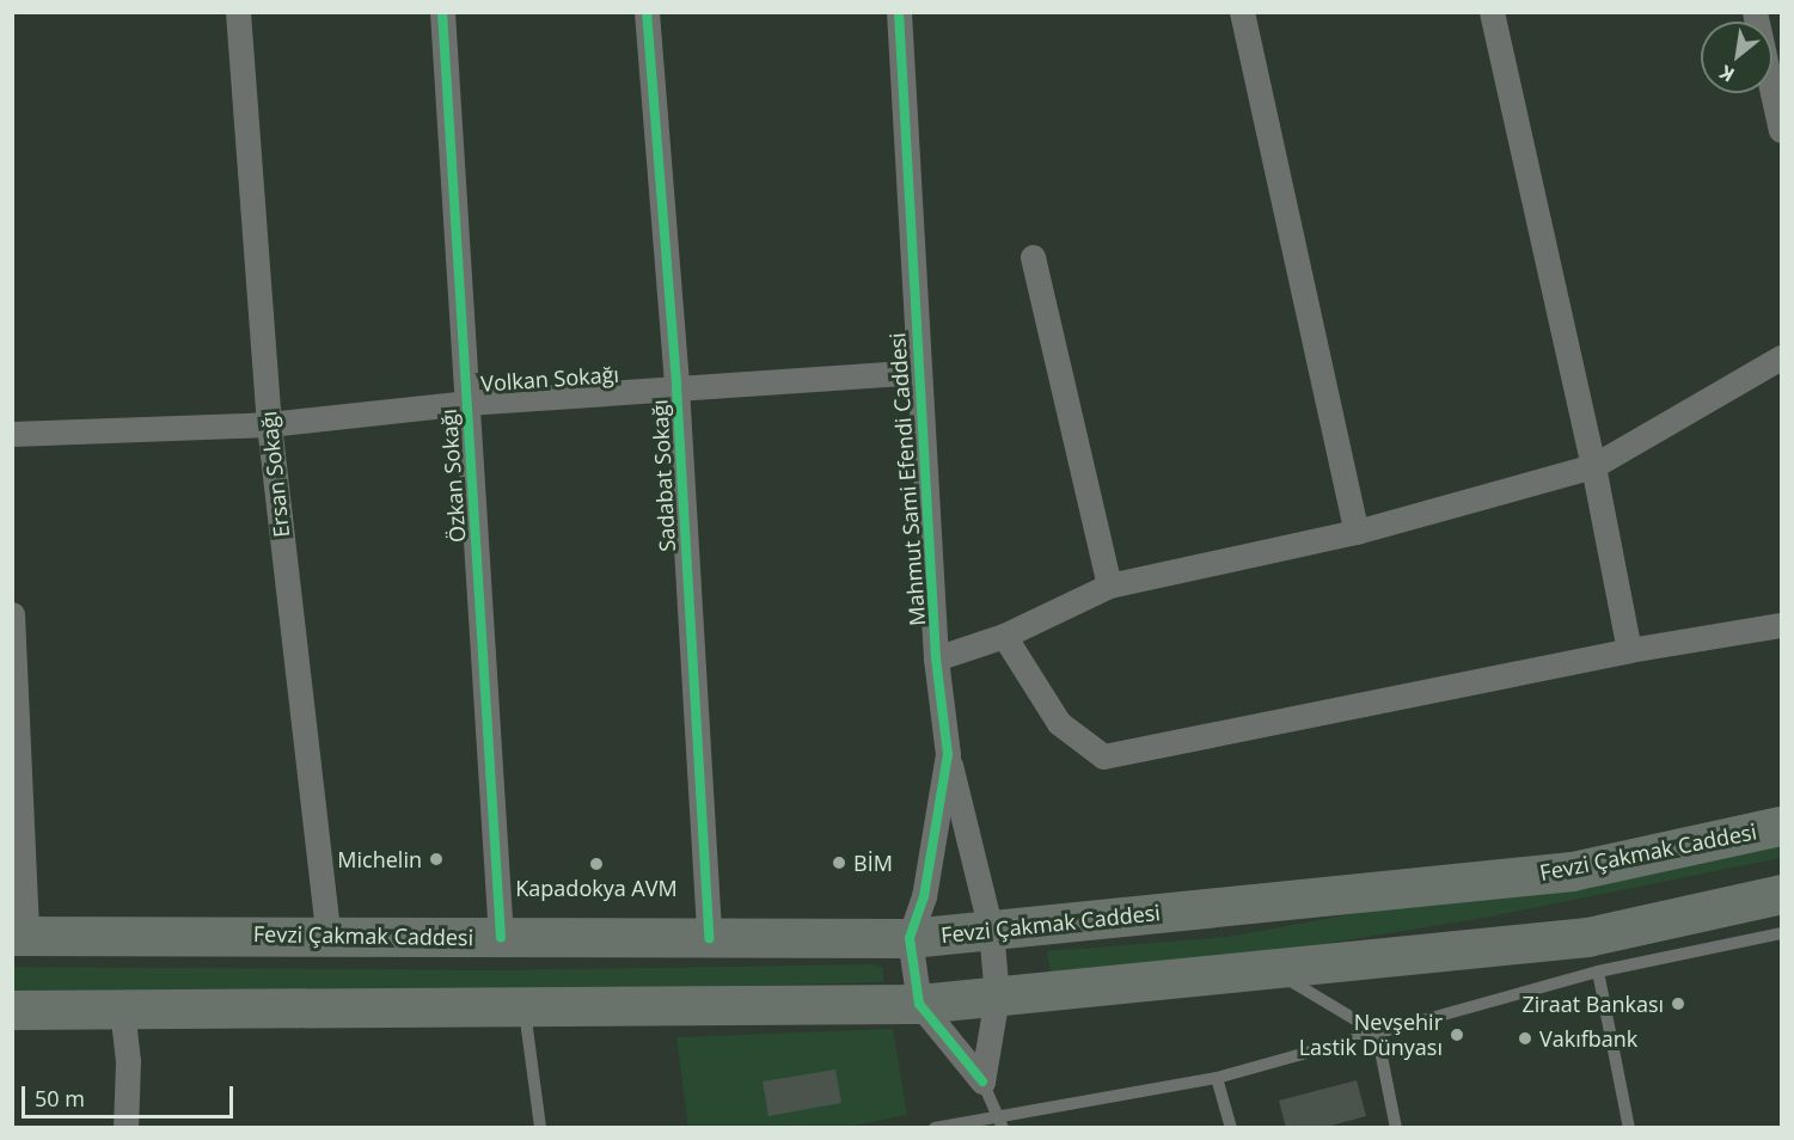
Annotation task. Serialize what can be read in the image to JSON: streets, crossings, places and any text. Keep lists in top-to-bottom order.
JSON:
{
  "streets": {
    "main road": ["Fevzi Çakmak Caddesi"],
    "street": [
      "Volkan Sokağı",
      "Ersan Sokağı",
      "Özkan Sokağı",
      "Sadabat Sokağı",
      "Mahmut Sami Efendi Caddesi"
    ]
  },
  "crossings": [
    ["Volkan Sokağı", "Ersan Sokağı"],
    ["Volkan Sokağı", "Özkan Sokağı"],
    ["Volkan Sokağı", "Sadabat Sokağı"],
    ["Volkan Sokağı", "Mahmut Sami Efendi Caddesi"],
    ["Ersan Sokağı", "Fevzi Çakmak Caddesi"],
    ["Özkan Sokağı", "Fevzi Çakmak Caddesi"],
    ["Sadabat Sokağı", "Fevzi Çakmak Caddesi"],
    ["Mahmut Sami Efendi Caddesi", "Fevzi Çakmak Caddesi"]
  ],
  "places": [
    "Michelin",
    "BİM",
    "Kapadokya AVM",
    "Ziraat Bankası",
    "Nevşehir Lastik Dünyası",
    "Vakıfbank"
  ],
  "scale_bar": "50 m",
  "north": "bottom left"
}
